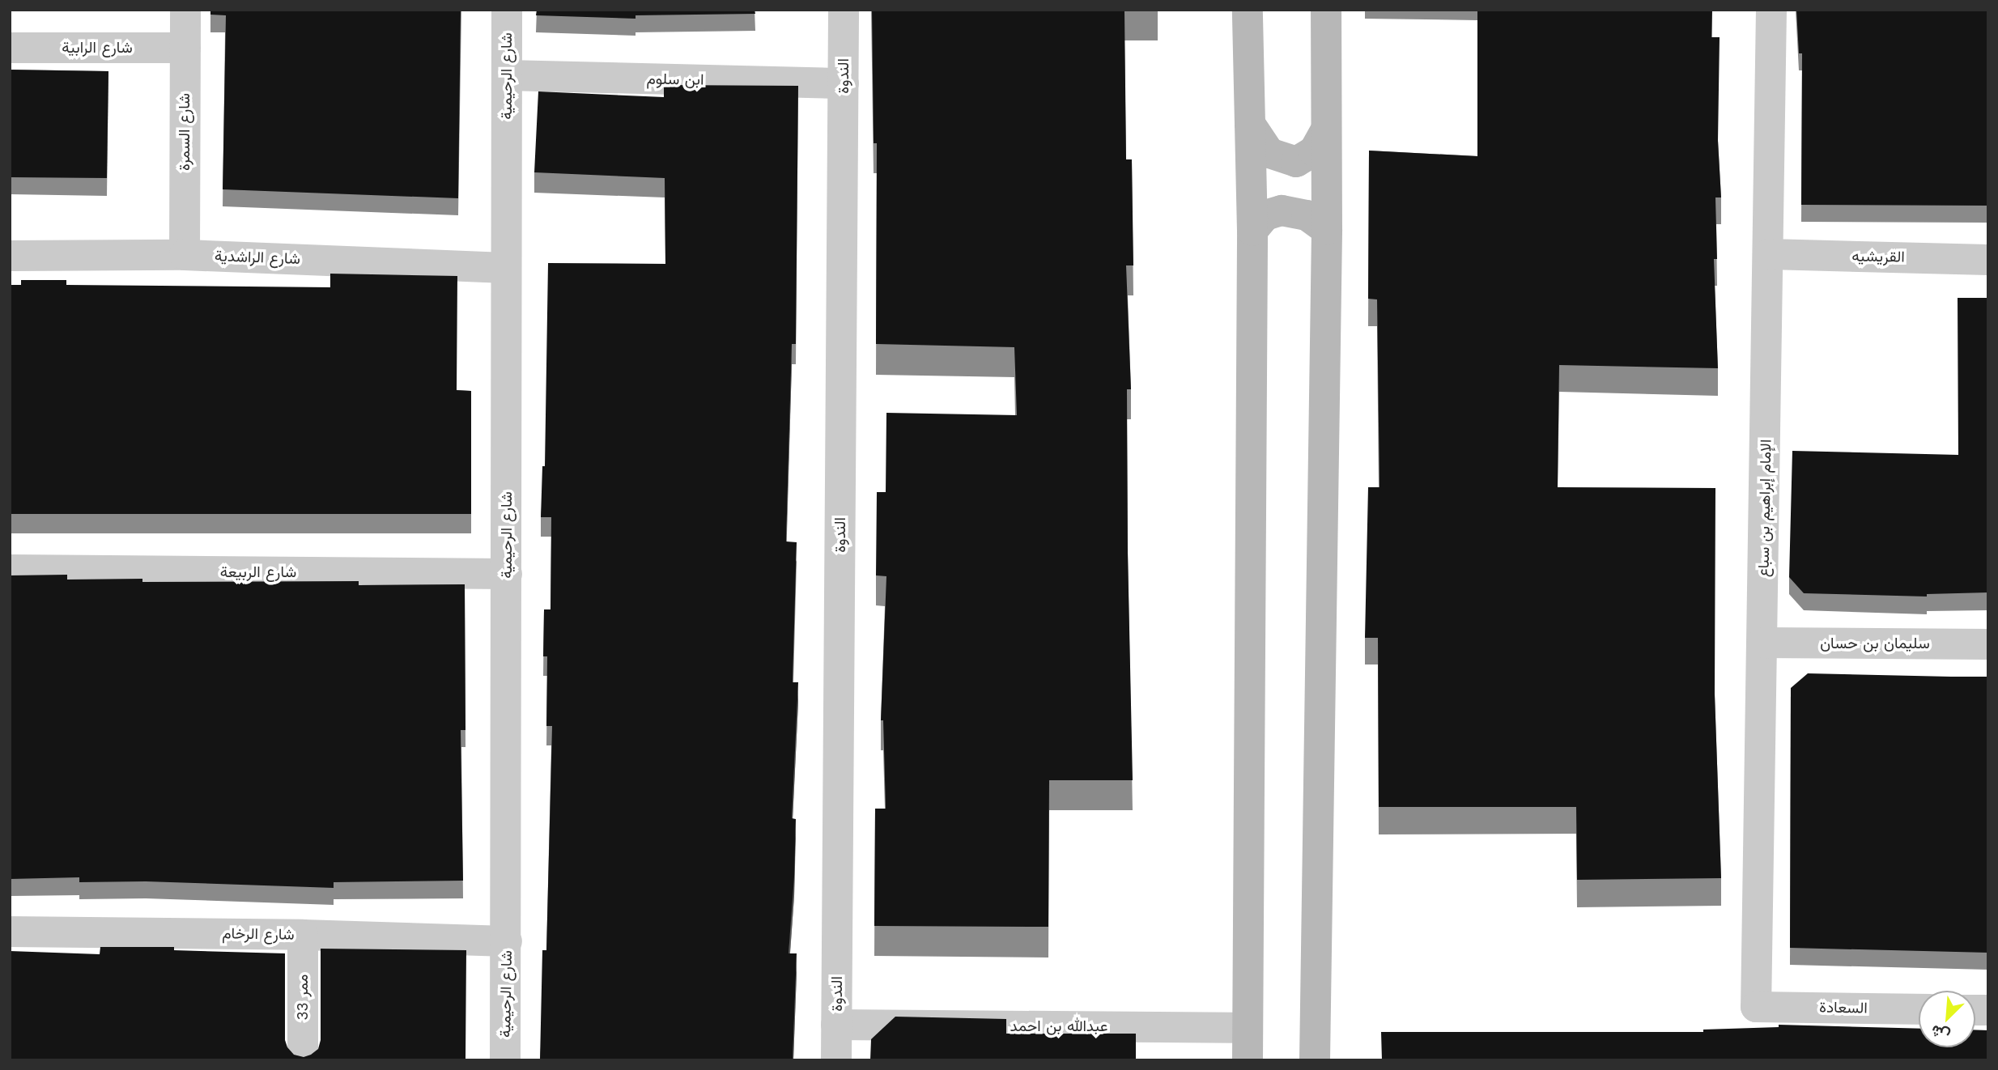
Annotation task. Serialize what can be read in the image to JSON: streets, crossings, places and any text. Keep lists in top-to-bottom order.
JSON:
{
  "streets": {
    "street": [
      "شارع الرابية",
      "شارع الرحيمية",
      "الندوة",
      "ابن سلوم",
      "شارع السمرة",
      "القريشيه",
      "شارع الراشدية",
      "الإمام إبراهيم بن سباع",
      "شارع الربيعة",
      "سليمان بن حسان",
      "شارع الرخام",
      "ممر 33",
      "السعادة",
      "عبدالله بن احمد"
    ]
  },
  "crossings": [
    ["شارع الرابية", "شارع السمرة"],
    ["شارع الرحيمية", "ابن سلوم"],
    ["شارع الرحيمية", "شارع الراشدية"],
    ["شارع الرحيمية", "شارع الربيعة"],
    ["شارع الرحيمية", "شارع الرخام"],
    ["الندوة", "ابن سلوم"],
    ["الندوة", "عبدالله بن احمد"],
    ["شارع السمرة", "شارع الراشدية"],
    ["القريشيه", "الإمام إبراهيم بن سباع"],
    ["الإمام إبراهيم بن سباع", "سليمان بن حسان"],
    ["الإمام إبراهيم بن سباع", "السعادة"],
    ["شارع الرخام", "ممر 33"]
  ],
  "north": "bottom left"
}
